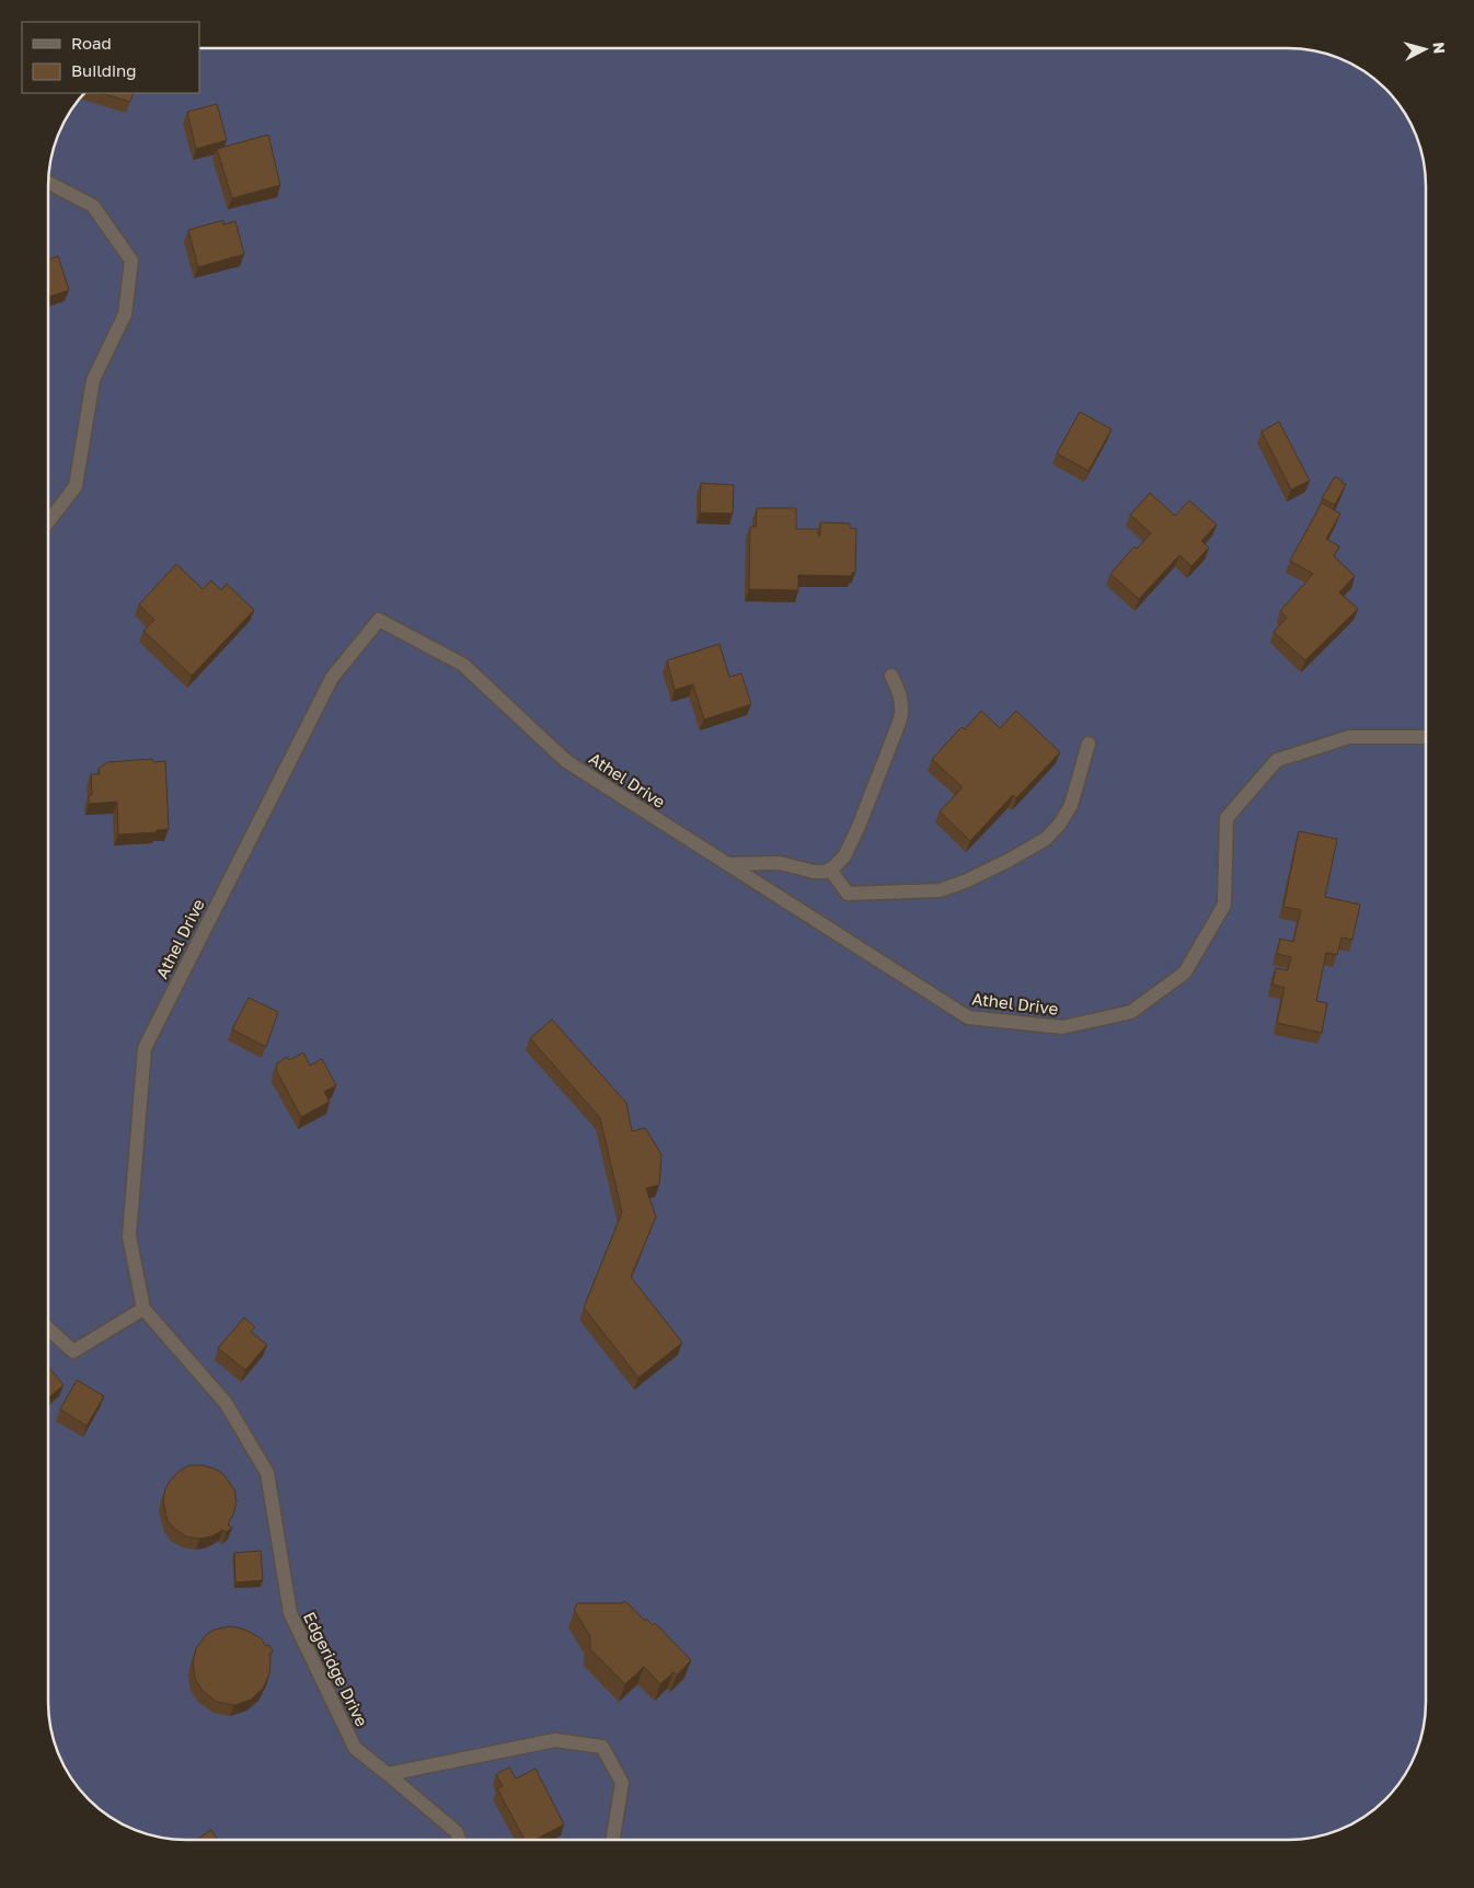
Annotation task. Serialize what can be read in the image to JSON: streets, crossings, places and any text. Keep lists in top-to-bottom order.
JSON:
{
  "streets": {
    "street": ["Athel Drive", "Edgeridge Drive"]
  },
  "crossings": [
    ["Athel Drive", "Edgeridge Drive"]
  ],
  "legend": ["Road", "Building"],
  "north": "right"
}
